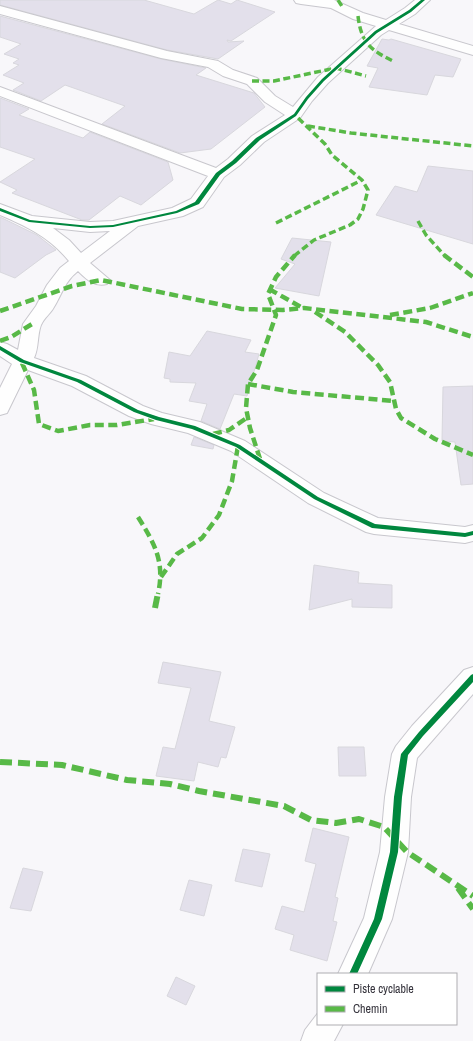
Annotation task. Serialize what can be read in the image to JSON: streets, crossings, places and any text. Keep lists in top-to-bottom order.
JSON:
{
  "legend": ["Piste cyclable", "Chemin"]
}
